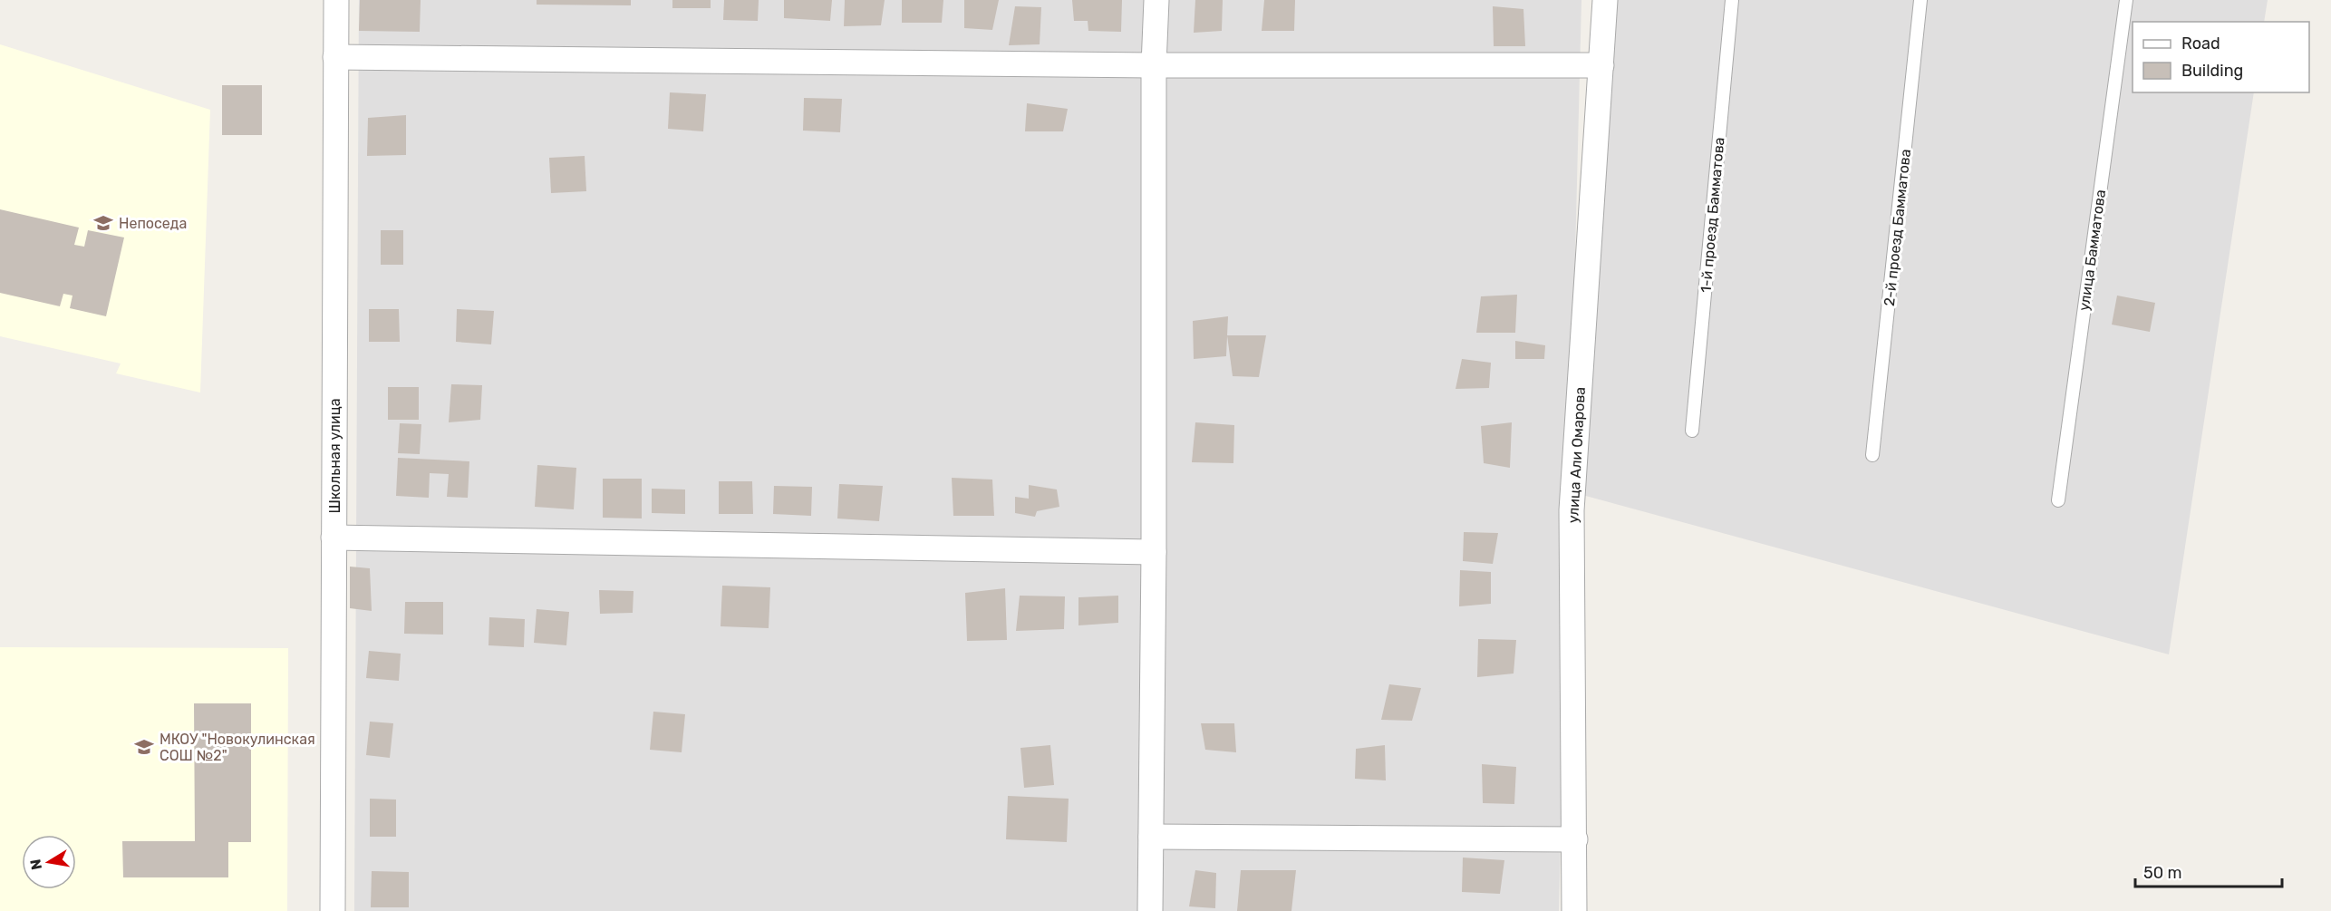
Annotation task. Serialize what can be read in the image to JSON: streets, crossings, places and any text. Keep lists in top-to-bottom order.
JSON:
{
  "streets": {
    "street": ["улица Али Омарова", "Школьная улица"],
    "lane": ["1-й проезд Бамматова", "2-й проезд Бамматова", "улица Бамматова"]
  },
  "places": {
    "school or university": ["Непоседа", "МКОУ \"Новокулинская СОШ №2\""]
  },
  "legend": ["Road", "Building"],
  "scale_bar": "50 m",
  "north": "left"
}
